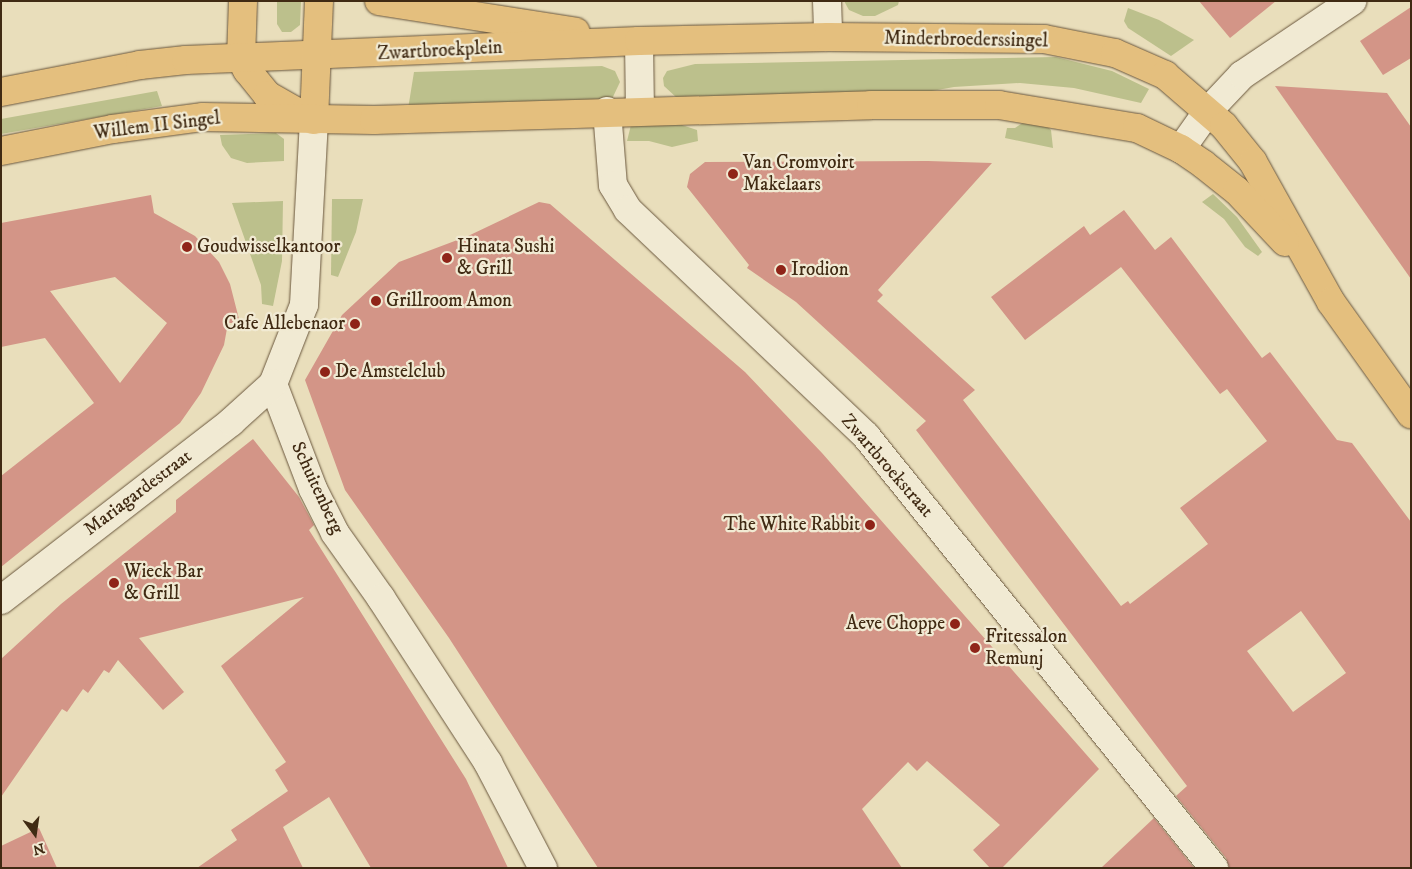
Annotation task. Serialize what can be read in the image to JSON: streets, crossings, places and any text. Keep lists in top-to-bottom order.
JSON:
{
  "streets": {
    "main road": ["Minderbroederssingel", "Zwartbroekplein", "Willem II Singel"],
    "street": ["Zwartbroekstraat", "Schuitenberg", "Mariagardestraat"]
  },
  "crossings": [
    ["Minderbroederssingel", "Zwartbroekplein"],
    ["Schuitenberg", "Mariagardestraat"]
  ],
  "places": [
    "Van Cromvoirt Makelaars",
    "Goudwisselkantoor",
    "Hinata Sushi & Grill",
    "Irodion",
    "Grillroom Amon",
    "Cafe Allebenaor",
    "De Amstelclub",
    "The White Rabbit",
    "Wieck Bar & Grill",
    "Aeve Choppe",
    "Fritessalon Remunj"
  ],
  "north": "bottom"
}
